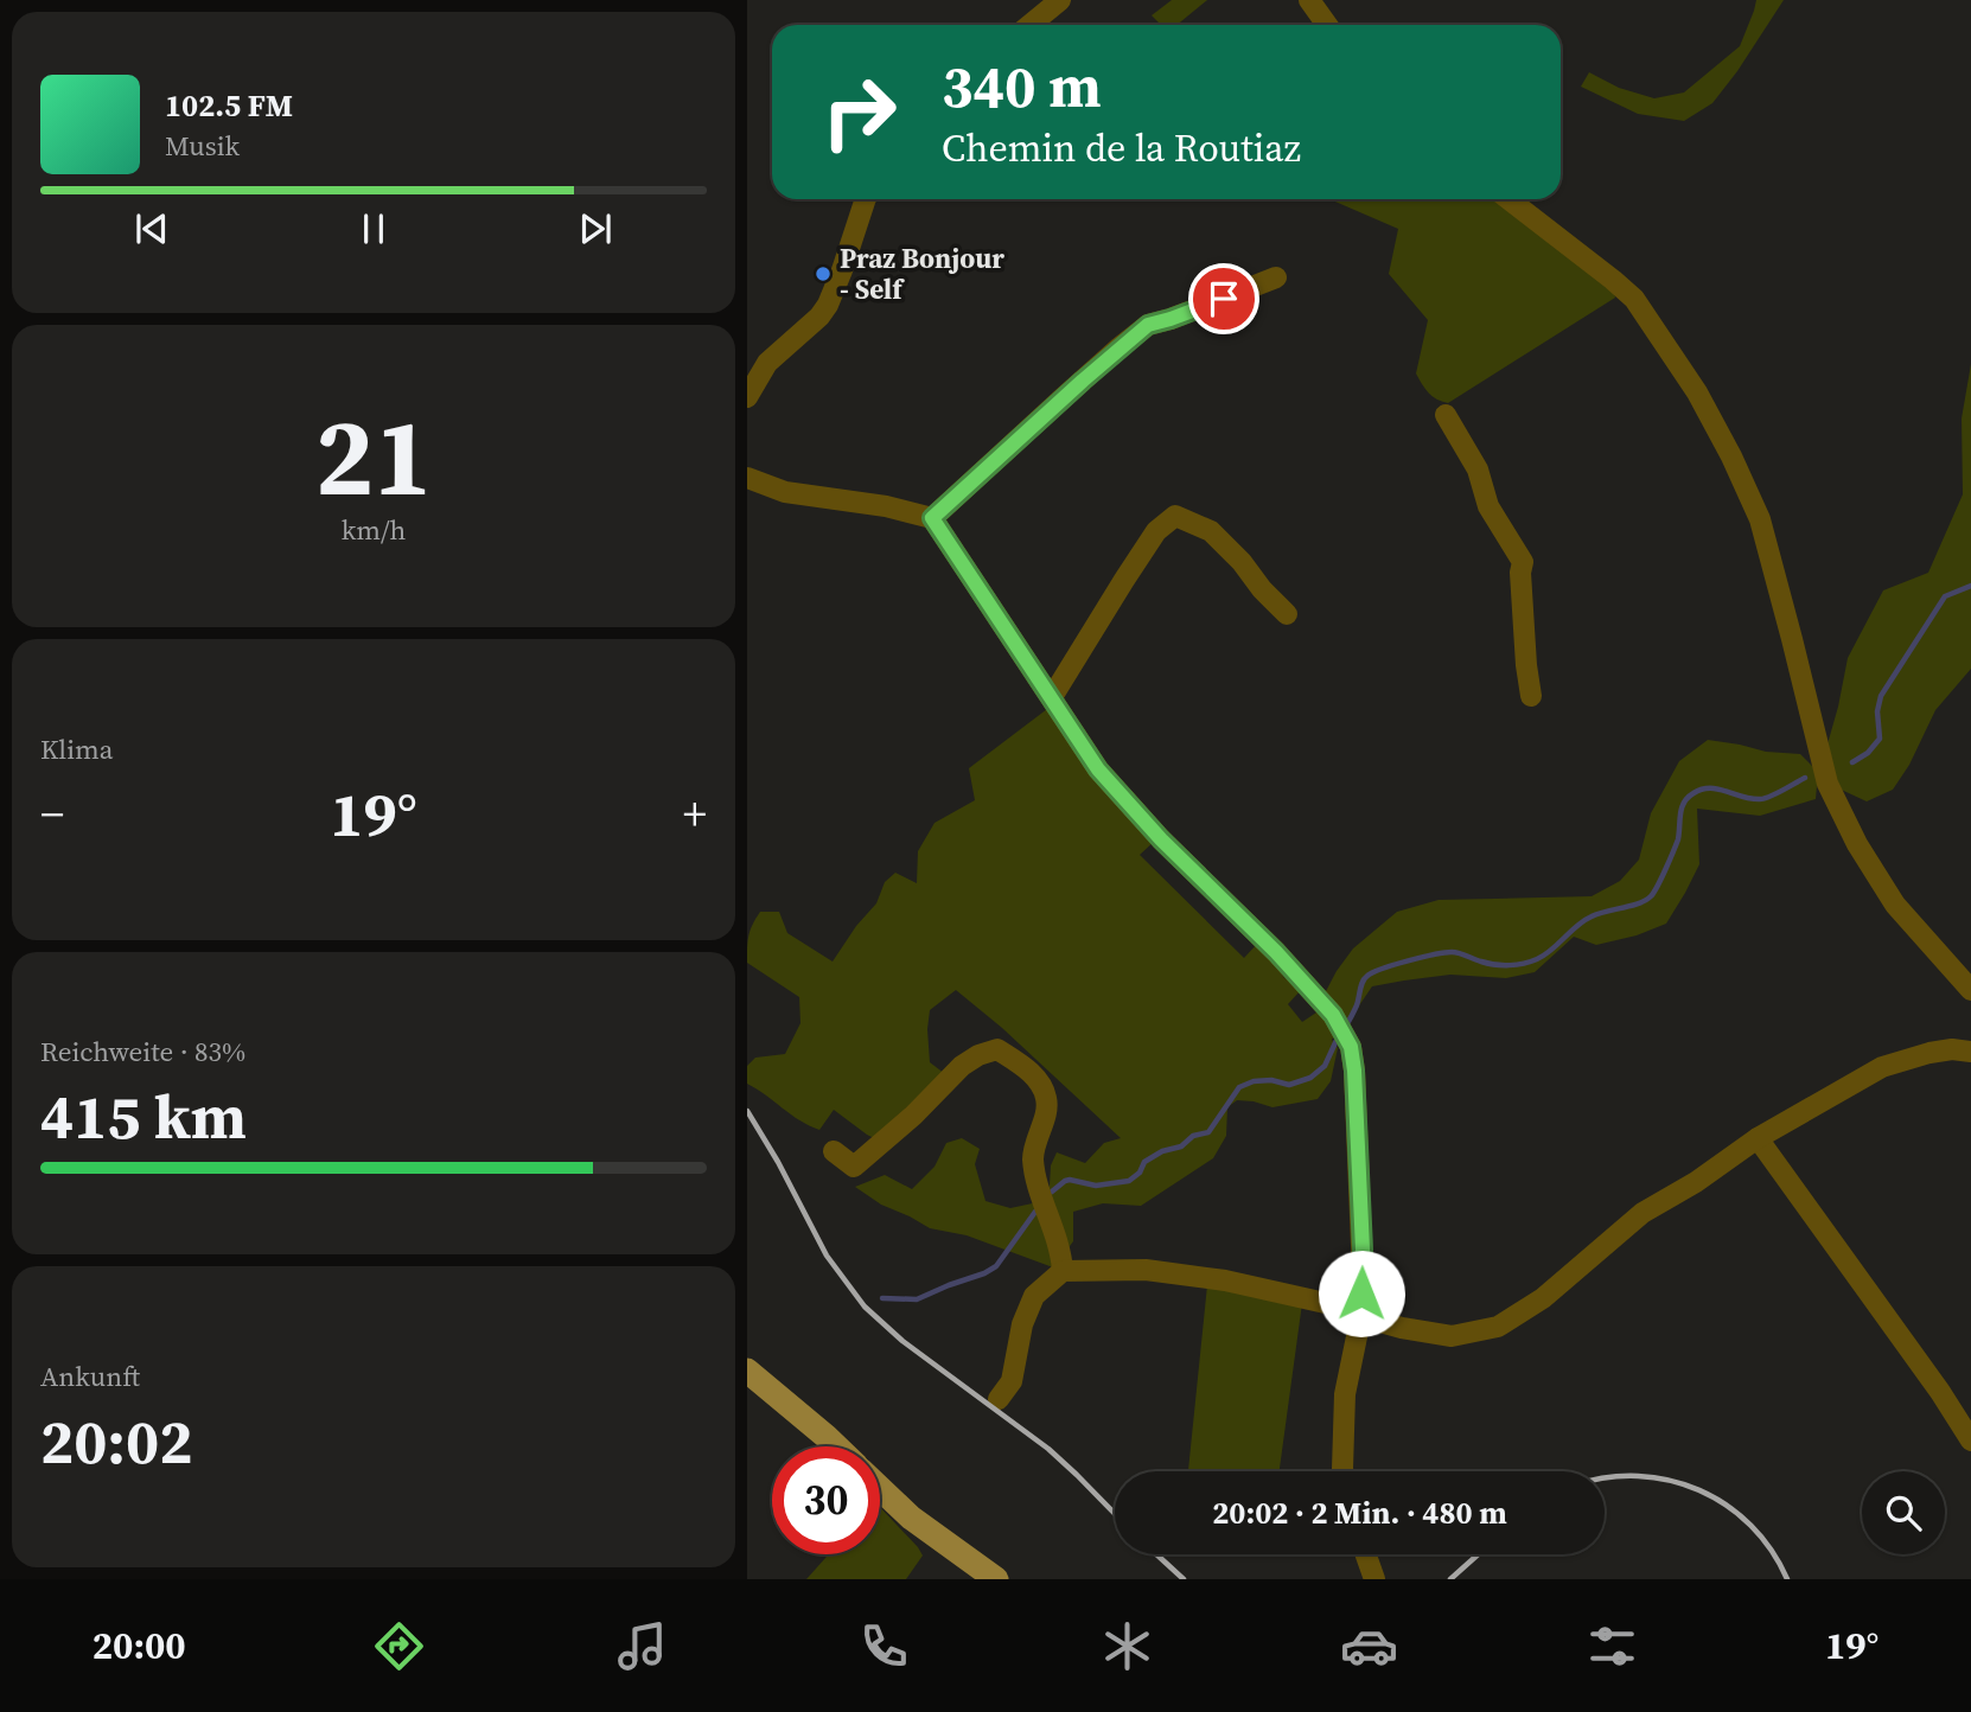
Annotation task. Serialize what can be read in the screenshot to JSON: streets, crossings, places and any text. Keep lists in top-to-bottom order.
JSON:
{
  "places": ["Praz Bonjour - Self"],
  "page": {
    "turn": ["340 m", "Chemin de la Routiaz"],
    "song": ["102.5 FM", "Musik"],
    "tile": [
      ["21", "km/h"],
      "Klima",
      ["Reichweite · 83%", "415 km"],
      ["Ankunft", "20:02"]
    ],
    "heat": ["−", "19°", "+"],
    "limit": "30",
    "trip": "20:02 · 2 Min. · 480 m",
    "tabs": ["20:00", "19°"]
  }
}
